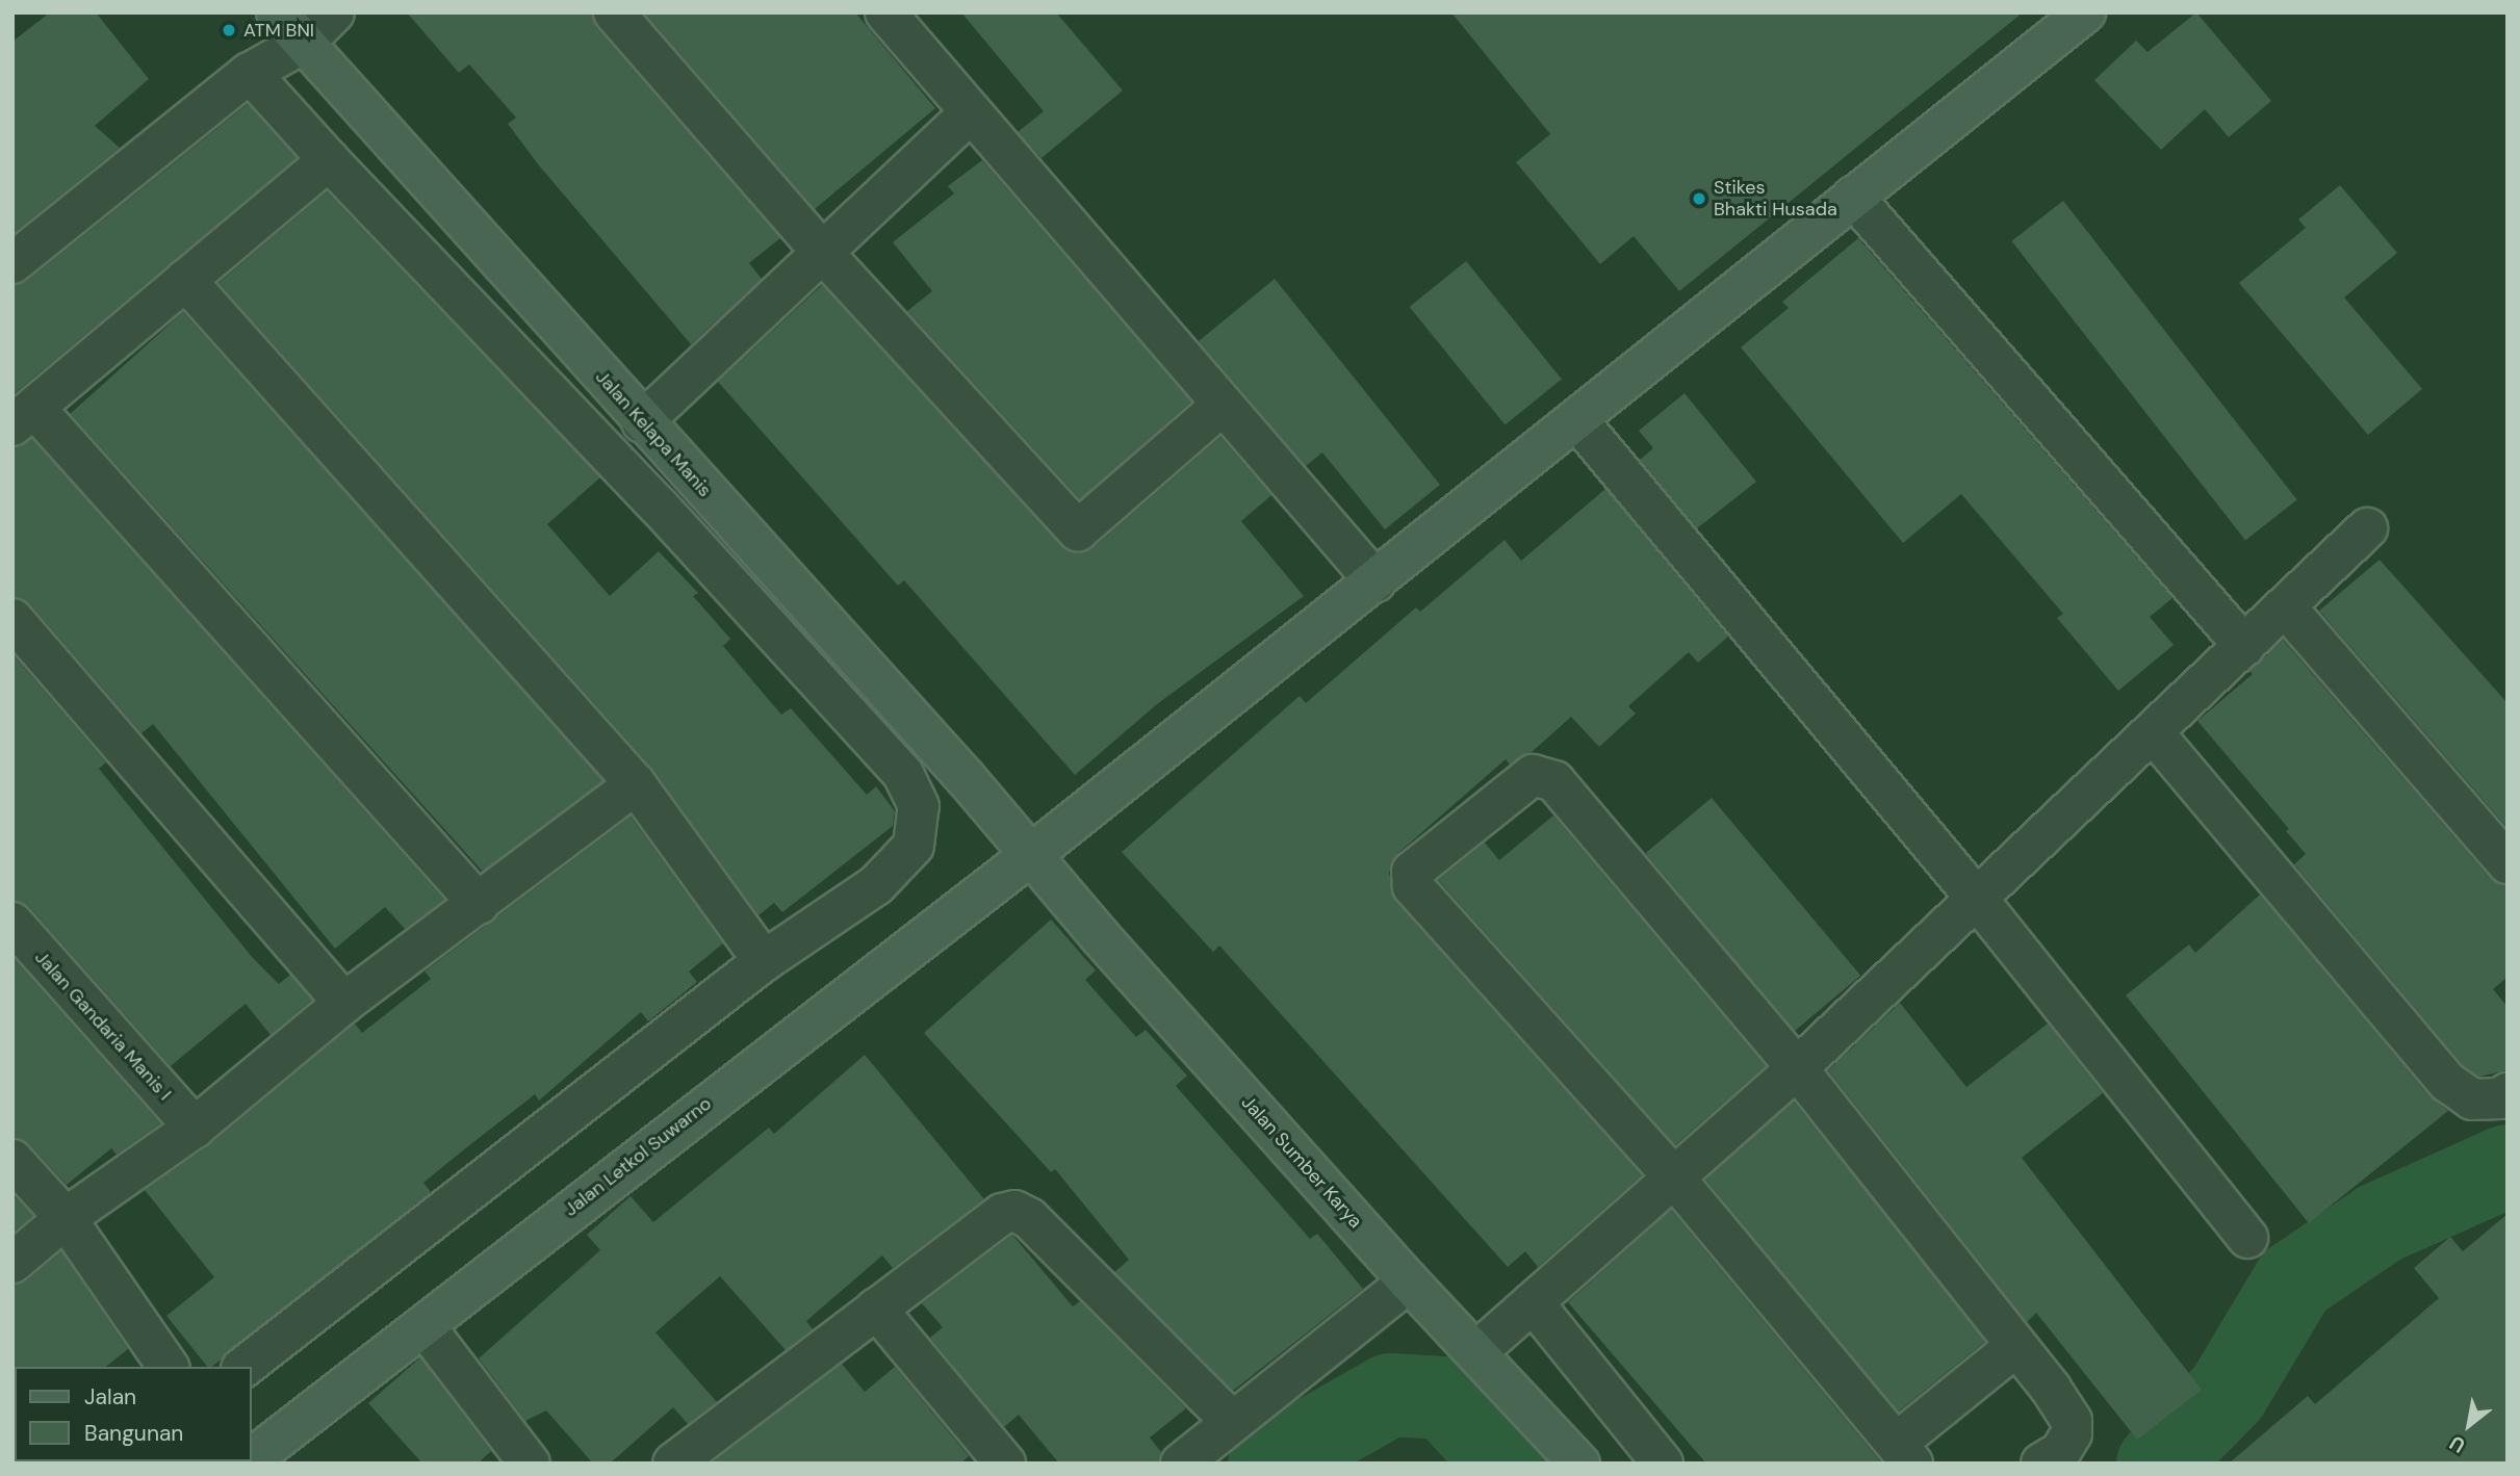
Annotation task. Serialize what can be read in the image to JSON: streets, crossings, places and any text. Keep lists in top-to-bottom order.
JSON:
{
  "streets": {
    "street": [
      "Jalan Kelapa Manis",
      "Jalan Gandaria Manis I",
      "Jalan Letkol Suwarno",
      "Jalan Sumber Karya"
    ]
  },
  "crossings": [
    ["Jalan Kelapa Manis", "Jalan Letkol Suwarno"],
    ["Jalan Kelapa Manis", "Jalan Sumber Karya"],
    ["Jalan Letkol Suwarno", "Jalan Sumber Karya"]
  ],
  "places": ["ATM BNI", "Stikes Bhakti Husada"],
  "legend": ["Jalan", "Bangunan"],
  "north": "bottom left"
}
